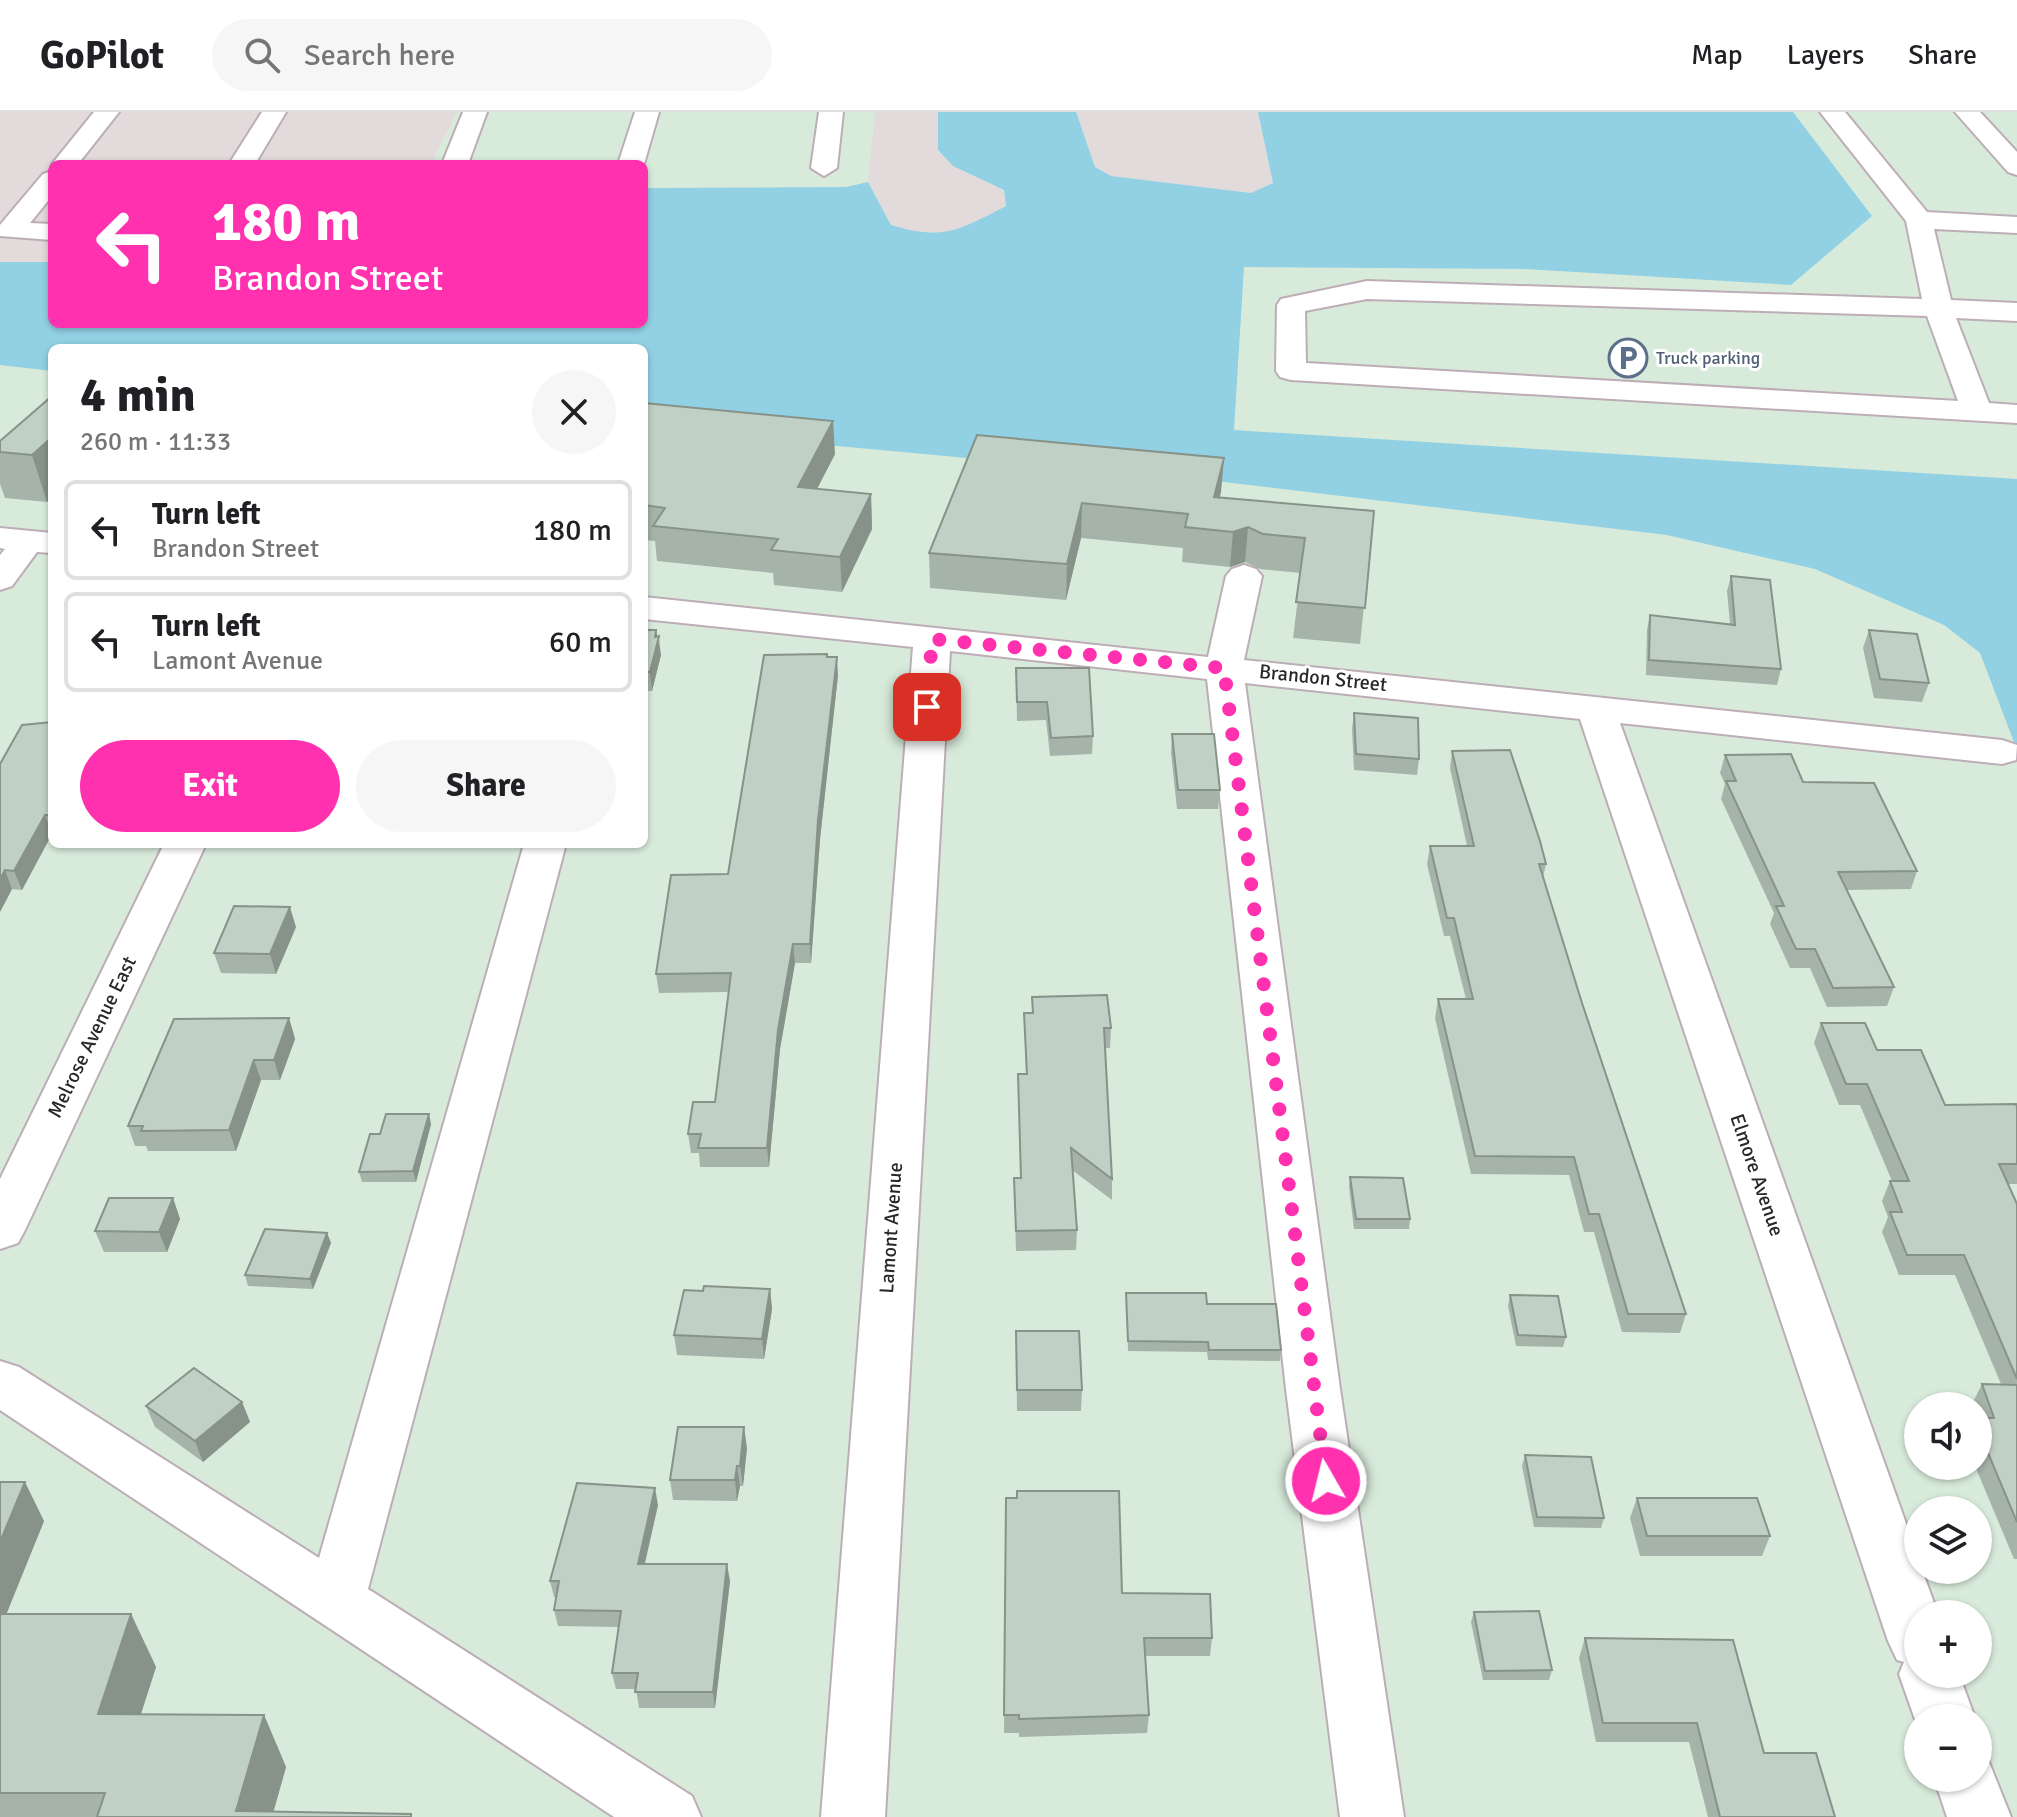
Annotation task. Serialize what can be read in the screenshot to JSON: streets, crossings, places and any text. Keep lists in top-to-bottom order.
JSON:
{
  "streets": {
    "street": [
      "Brandon Street",
      "Melrose Avenue East",
      "Elmore Avenue",
      "Lamont Avenue"
    ]
  },
  "crossings": [
    ["Brandon Street", "Elmore Avenue"],
    ["Brandon Street", "Lamont Avenue"]
  ],
  "places": {
    "parking": ["Truck parking"]
  },
  "page": {
    "header": "GoPilot",
    "search": "Search here",
    "nav": ["Map", "Layers", "Share"],
    "turn": ["180 m", "Brandon Street"],
    "heading": ["4 min", "260 m · 11:33"],
    "list": [
      {
        "name": "Turn left",
        "note": "Brandon Street",
        "value": "180 m"
      },
      {
        "name": "Turn left",
        "note": "Lamont Avenue",
        "value": "60 m"
      }
    ],
    "buttons": ["Exit", "Share"],
    "map_buttons": ["+", "−"]
  }
}
